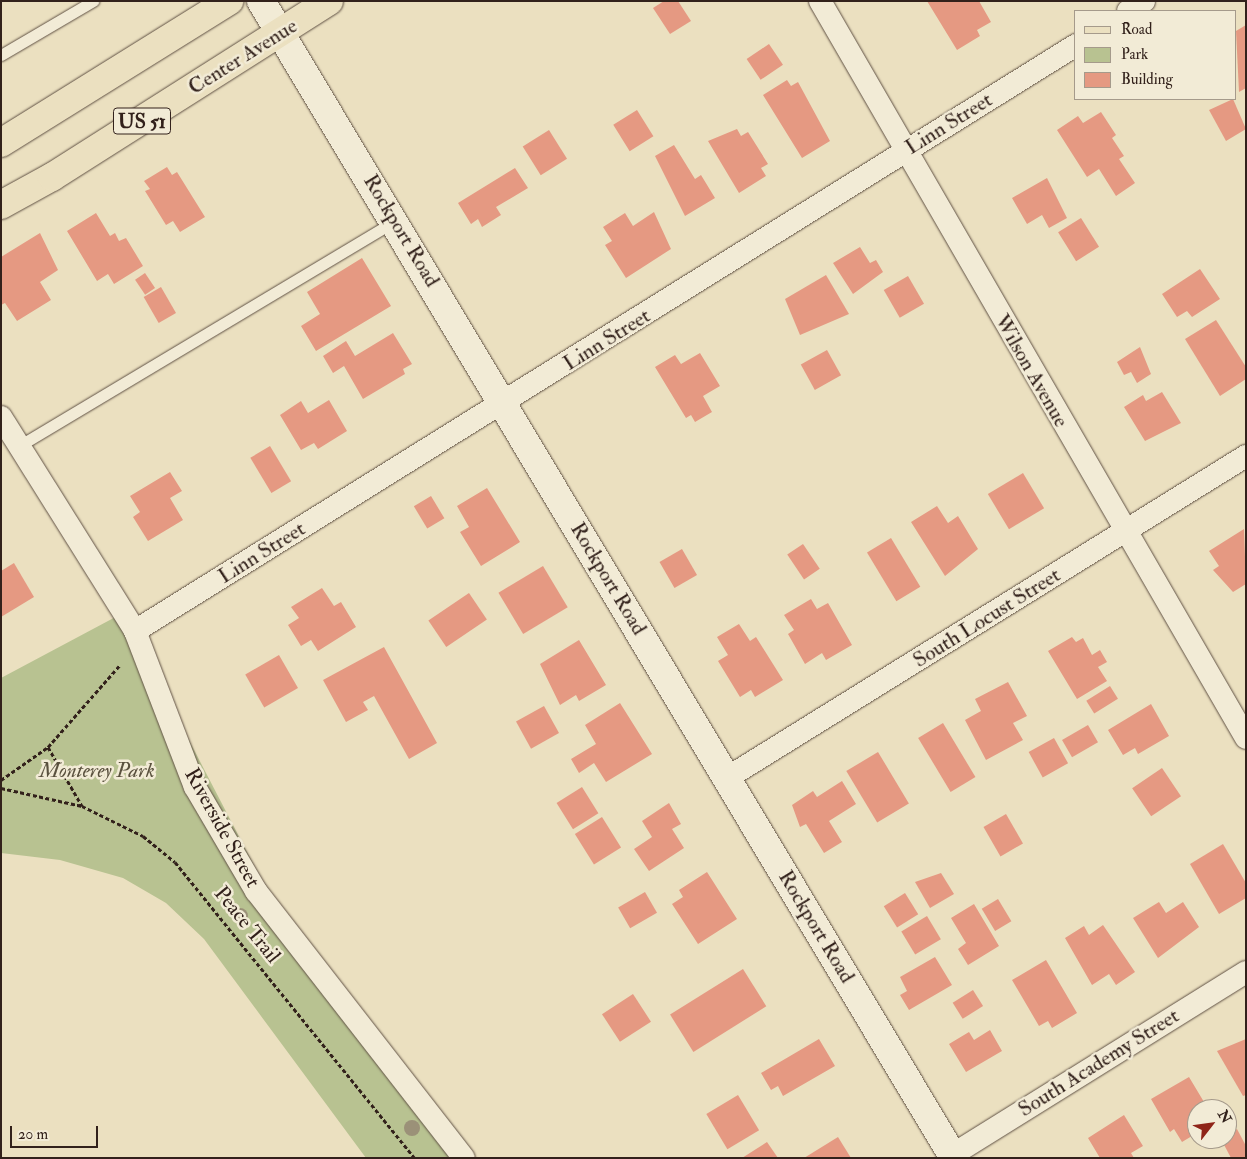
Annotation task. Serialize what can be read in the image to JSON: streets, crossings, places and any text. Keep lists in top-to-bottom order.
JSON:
{
  "streets": {
    "main road": ["Center Avenue", "US 51"],
    "street": [
      "Linn Street",
      "Rockport Road",
      "Wilson Avenue",
      "South Locust Street",
      "Riverside Street",
      "South Academy Street"
    ],
    "path": ["Peace Trail"]
  },
  "crossings": [
    ["Center Avenue", "Rockport Road"],
    ["Linn Street", "Rockport Road"],
    ["Linn Street", "Wilson Avenue"],
    ["Linn Street", "Riverside Street"],
    ["Rockport Road", "South Locust Street"],
    ["Rockport Road", "South Academy Street"],
    ["Wilson Avenue", "South Locust Street"]
  ],
  "parks": ["Monterey Park"],
  "legend": ["Road", "Park", "Building"],
  "scale_bar": "20 m",
  "north": "top right"
}
